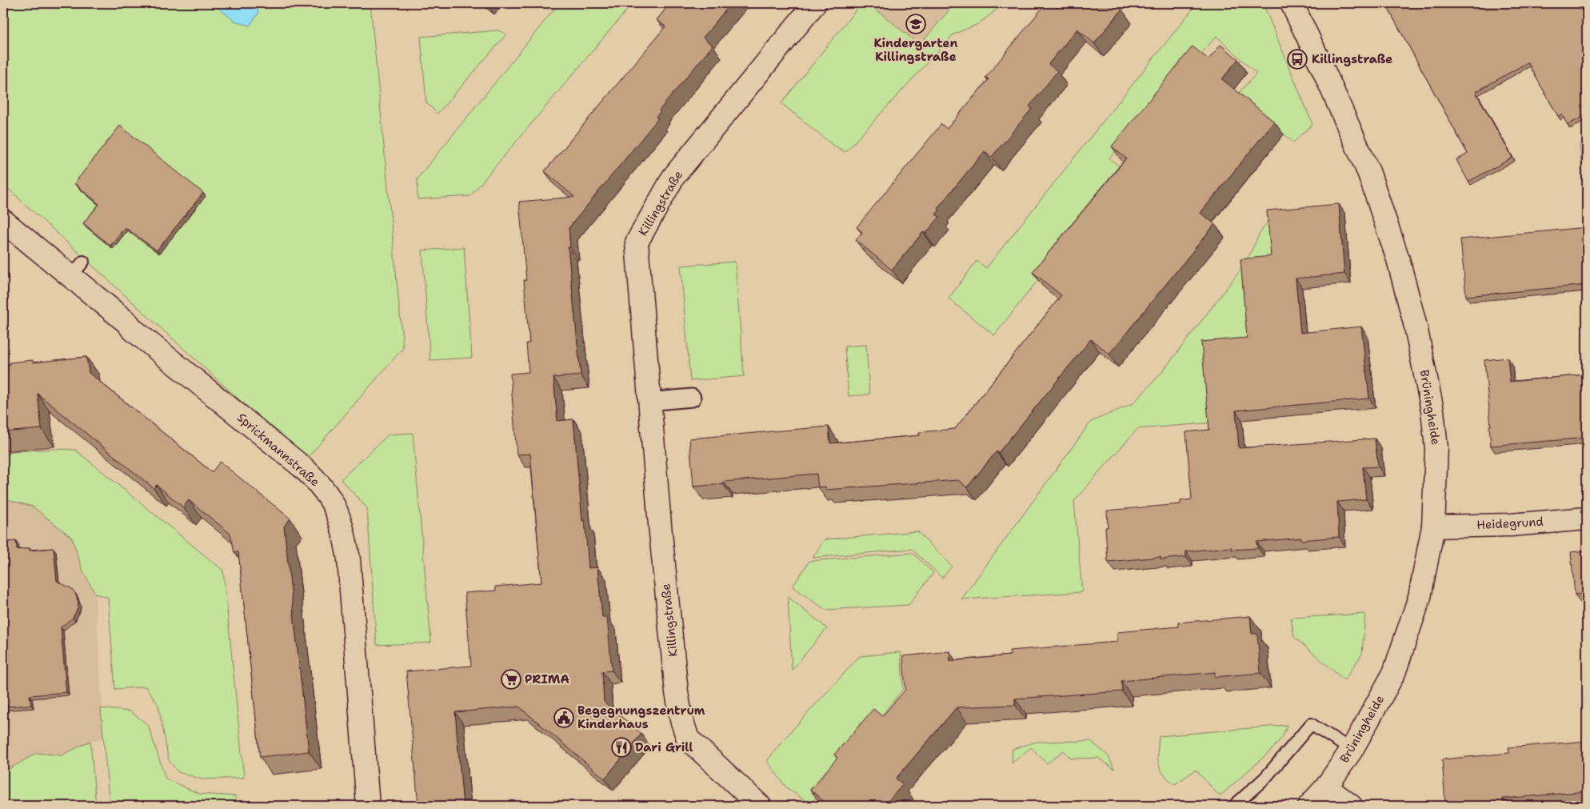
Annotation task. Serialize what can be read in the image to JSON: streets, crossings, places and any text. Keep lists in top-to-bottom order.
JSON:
{
  "streets": {
    "street": [
      "Killingstraße",
      "Brüningheide",
      "Sprickmannstraße",
      "Heidegrund"
    ]
  },
  "crossings": [
    ["Brüningheide", "Heidegrund"]
  ],
  "places": {
    "school or university": ["Kindergarten Killingstraße"],
    "bus stop": ["Killingstraße"],
    "supermarket": ["PRIMA"],
    "public building": ["Begegnungszentrum Kinderhaus"],
    "restaurant": ["Dari Grill"]
  }
}
